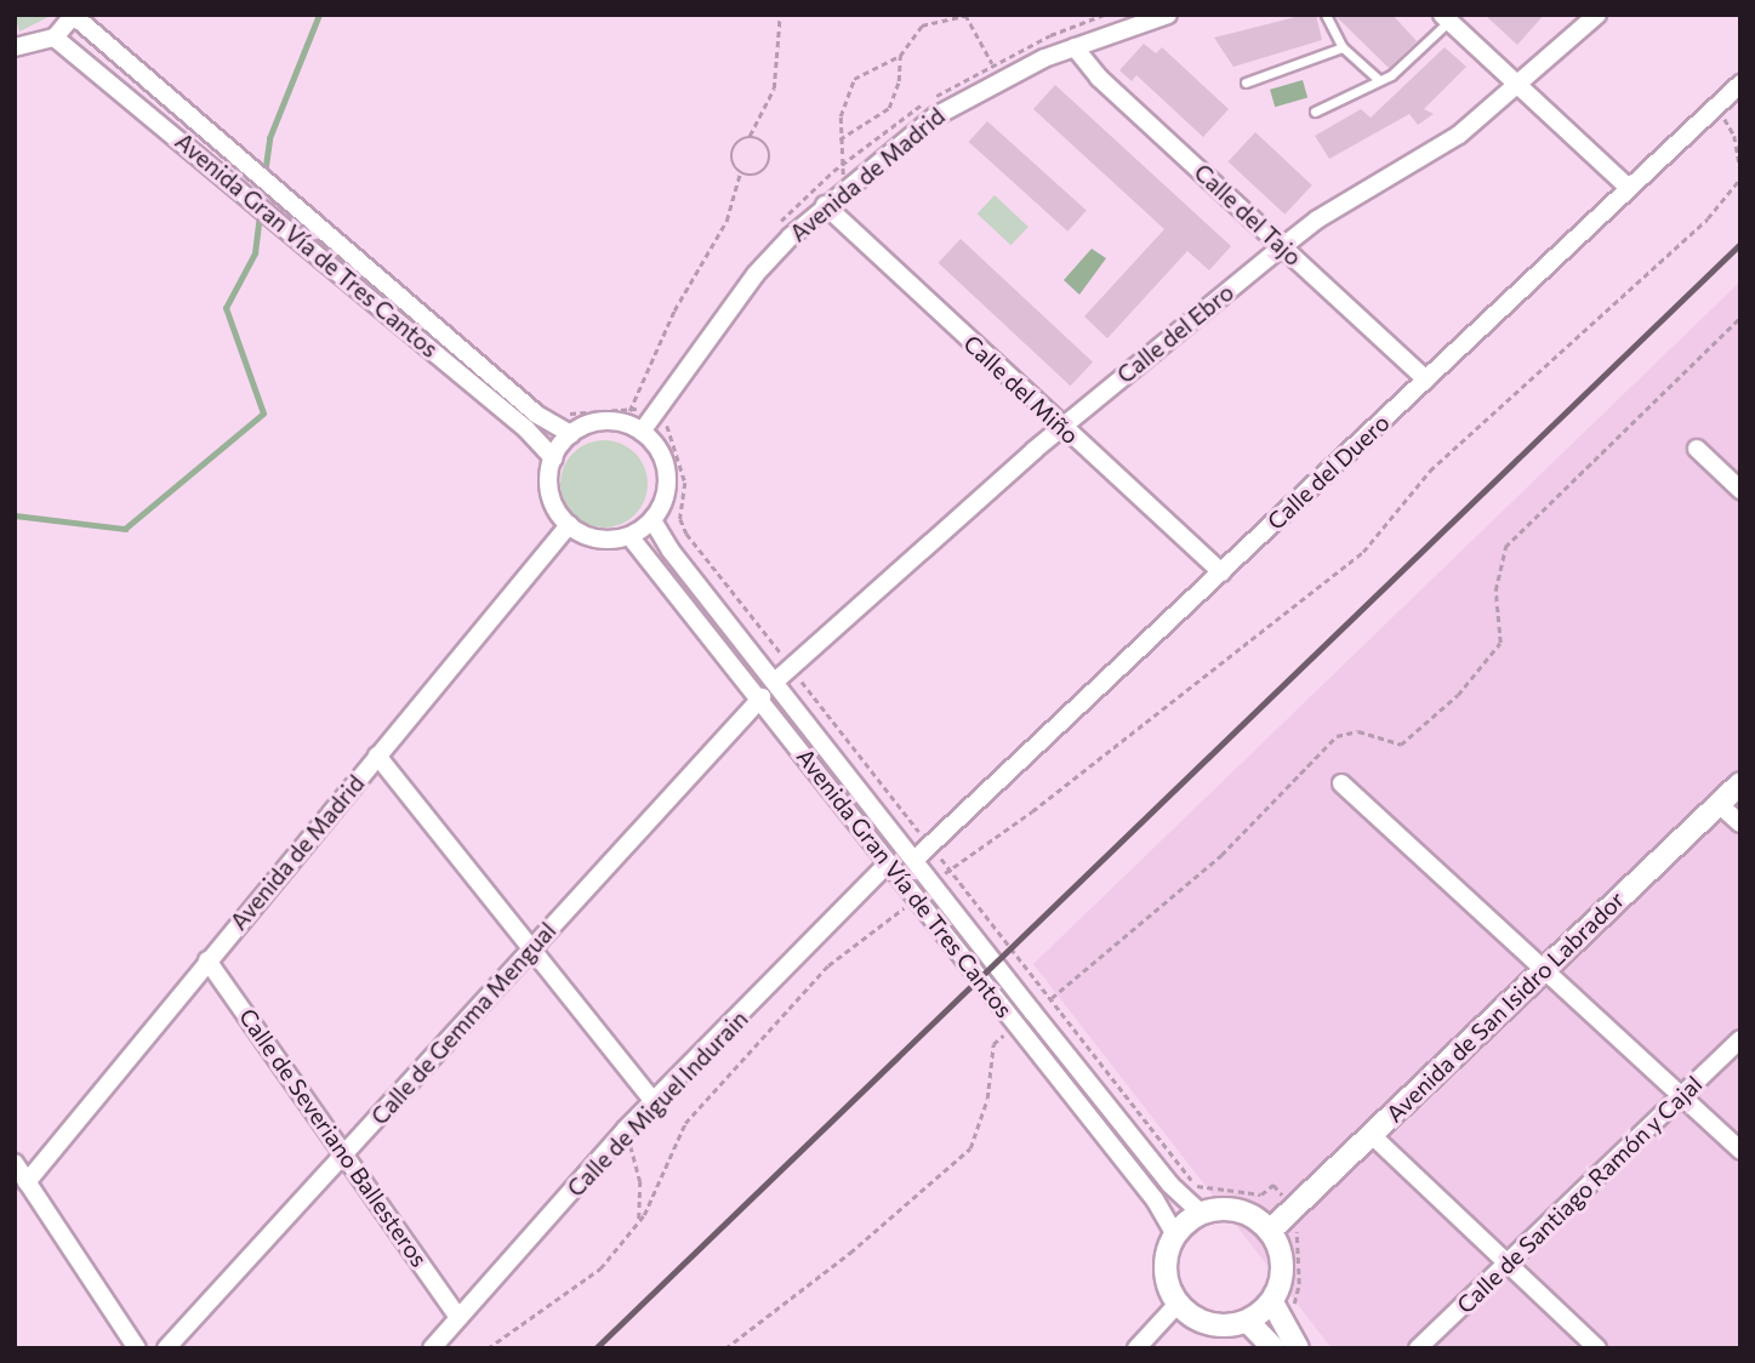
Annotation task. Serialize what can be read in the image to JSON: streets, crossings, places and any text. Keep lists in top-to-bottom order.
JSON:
{
  "streets": {
    "street": [
      "Avenida de Madrid",
      "Calle del Tajo",
      "Avenida Gran Vía de Tres Cantos",
      "Calle del Ebro",
      "Calle del Miño",
      "Calle del Duero",
      "Avenida de San Isidro Labrador",
      "Calle de Gemma Mengual",
      "Calle de Miguel Indurain",
      "Calle de Severiano Ballesteros",
      "Calle de Santiago Ramón y Cajal"
    ]
  },
  "crossings": [
    ["Avenida de Madrid", "Calle del Tajo"],
    ["Avenida de Madrid", "Avenida Gran Vía de Tres Cantos"],
    ["Avenida de Madrid", "Calle del Miño"],
    ["Avenida de Madrid", "Calle de Severiano Ballesteros"],
    ["Calle del Tajo", "Calle del Ebro"],
    ["Calle del Tajo", "Calle del Duero"],
    ["Avenida Gran Vía de Tres Cantos", "Calle del Ebro"],
    ["Avenida Gran Vía de Tres Cantos", "Calle del Duero"],
    ["Avenida Gran Vía de Tres Cantos", "Avenida de San Isidro Labrador"],
    ["Avenida Gran Vía de Tres Cantos", "Calle de Gemma Mengual"],
    ["Avenida Gran Vía de Tres Cantos", "Calle de Miguel Indurain"],
    ["Calle del Ebro", "Calle del Miño"],
    ["Calle del Miño", "Calle del Duero"],
    ["Calle de Gemma Mengual", "Calle de Severiano Ballesteros"],
    ["Calle de Miguel Indurain", "Calle de Severiano Ballesteros"]
  ]
}
